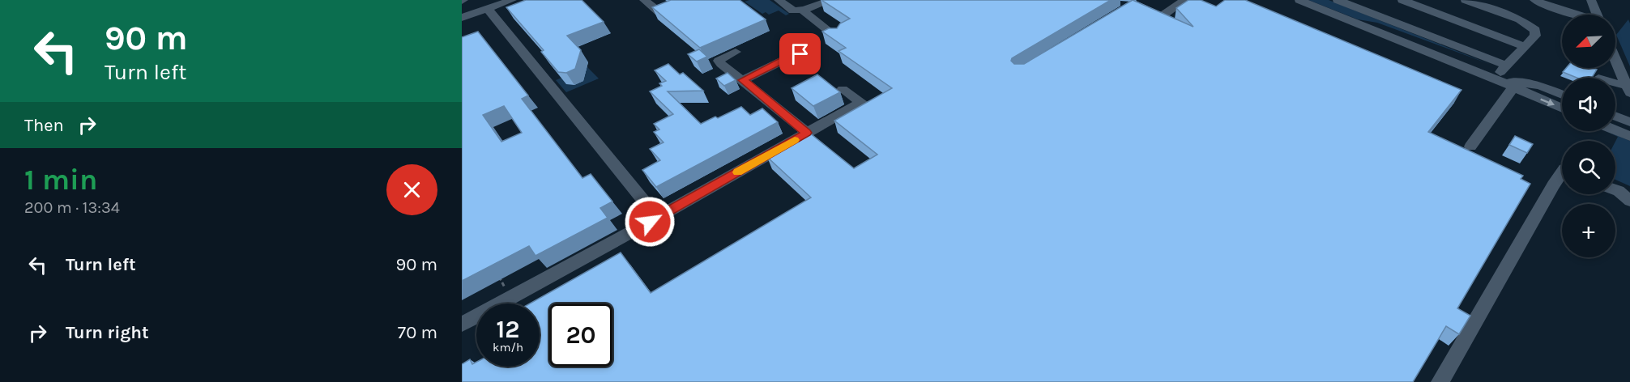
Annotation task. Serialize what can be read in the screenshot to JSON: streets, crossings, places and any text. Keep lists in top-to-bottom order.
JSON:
{
  "north": "bottom left",
  "page": {
    "turn": ["90 m", "Turn left"],
    "map_buttons": "+",
    "then": "Then",
    "heading": ["1 min", "200 m · 13:34"],
    "list": [
      {
        "name": "Turn left",
        "value": "90 m"
      },
      {
        "name": "Turn right",
        "value": "70 m"
      }
    ],
    "speed": "12 km/h",
    "limit": "20"
  }
}
